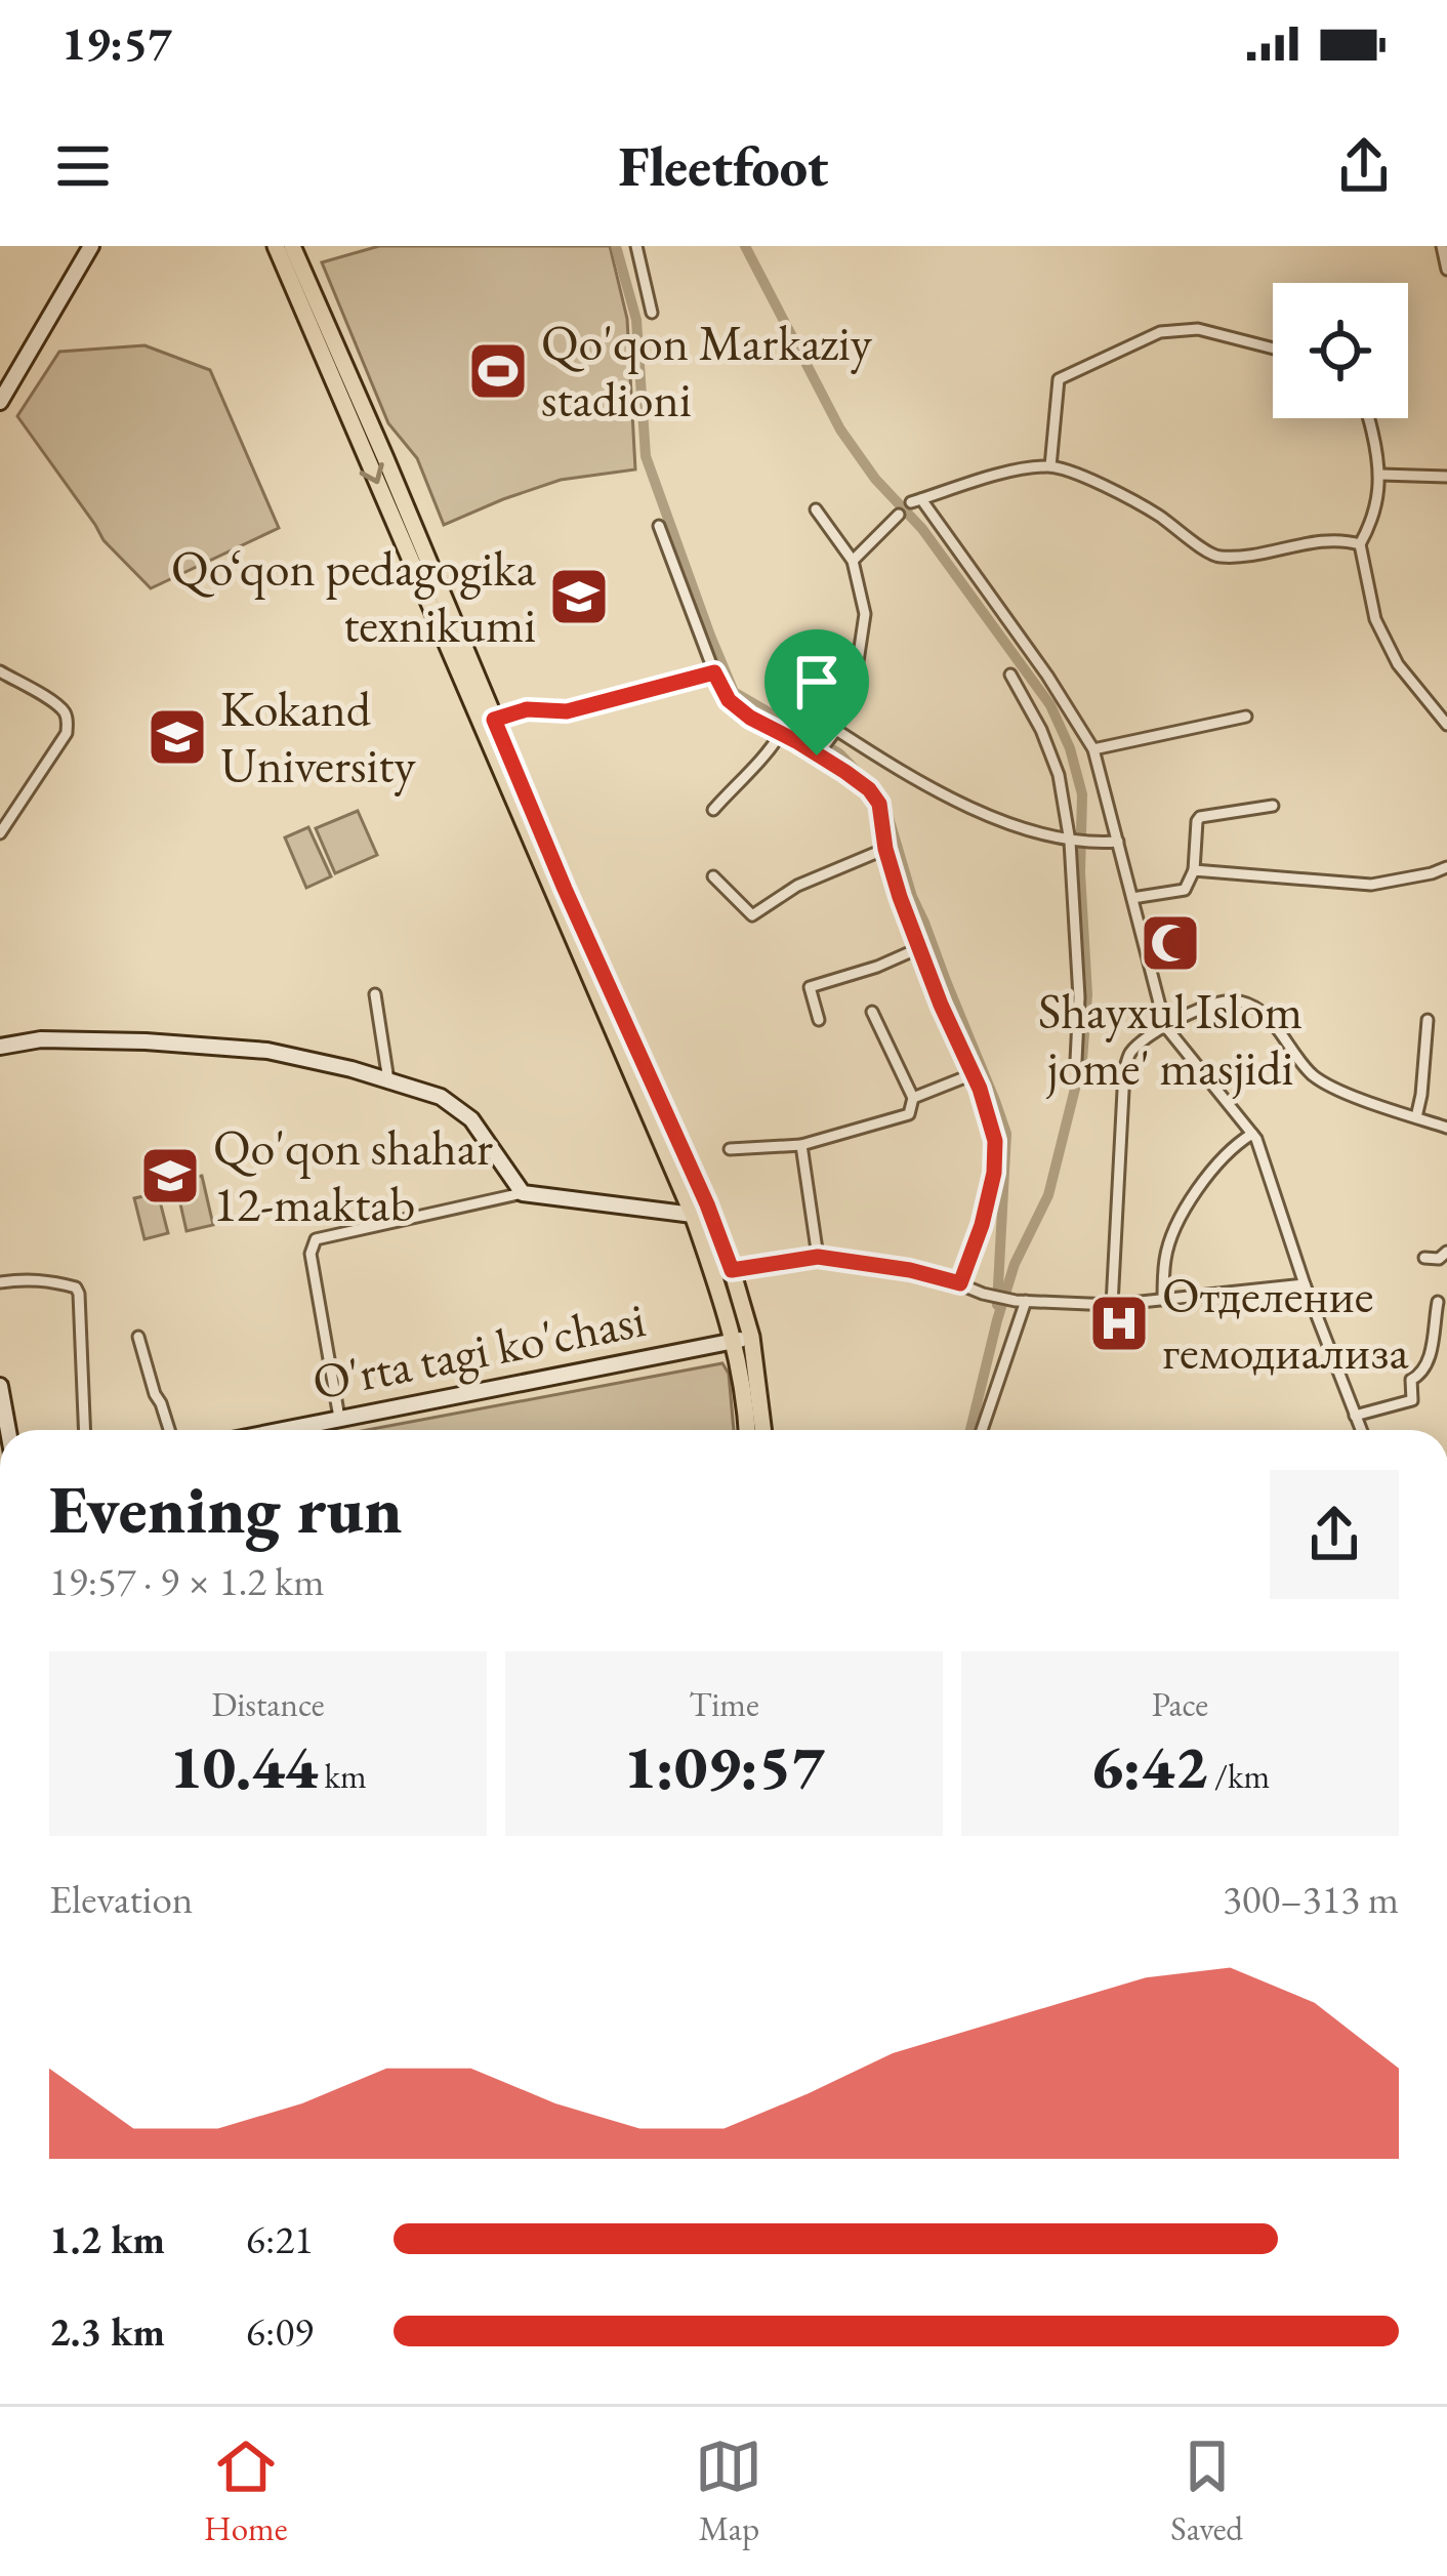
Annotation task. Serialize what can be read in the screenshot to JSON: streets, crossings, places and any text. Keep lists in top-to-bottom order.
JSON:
{
  "streets": {
    "main road": ["O'rta tagi ko'chasi"]
  },
  "places": {
    "sports": ["Qo'qon Markaziy stadioni"],
    "school or university": ["Qo‘qon pedagogika texnikumi", "Kokand University", "Qo'qon shahar 12-maktab"],
    "mosque": ["Shayxul Islom jome' masjidi"],
    "hospital": ["Отделение гемодиализа"]
  },
  "page": {
    "status": "19:57",
    "header": "Fleetfoot",
    "heading": ["Evening run", "19:57 · 9 × 1.2 km"],
    "stats": [
      ["Distance", "10.44 km"],
      ["Time", "1:09:57"],
      ["Pace", "6:42 /km"]
    ],
    "chart": ["Elevation", "300–313 m"],
    "list": [
      {
        "name": "1.2 km",
        "note": "6:21"
      },
      {
        "name": "2.3 km",
        "note": "6:09"
      }
    ],
    "tabs": ["Home", "Map", "Saved"]
  }
}
